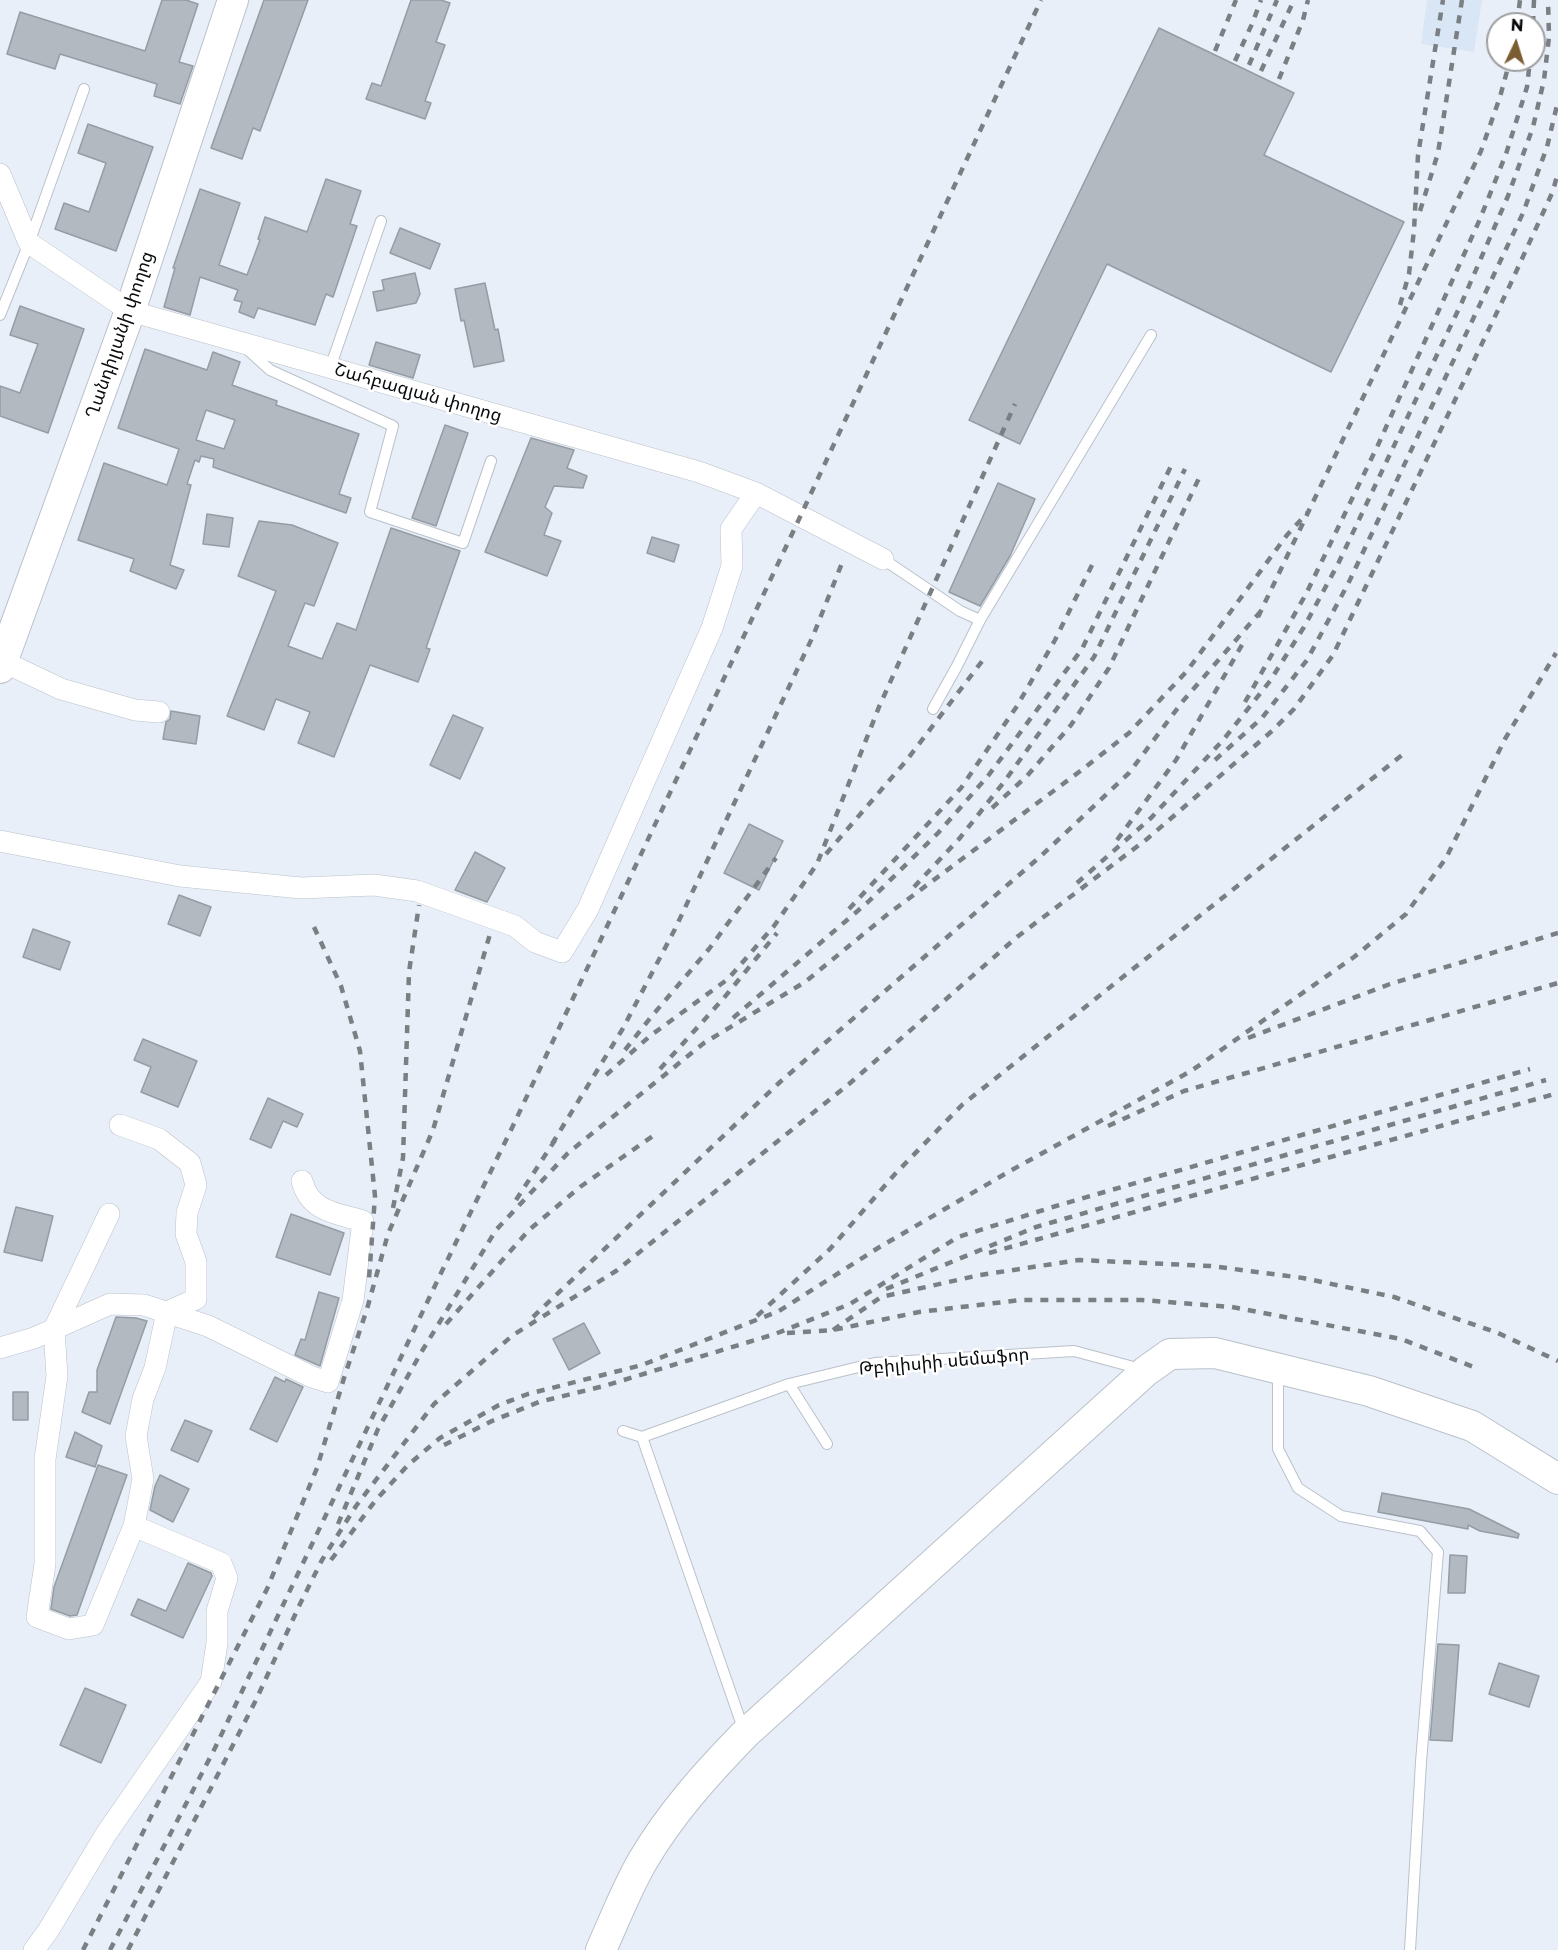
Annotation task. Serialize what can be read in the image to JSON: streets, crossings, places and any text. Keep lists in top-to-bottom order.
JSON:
{
  "streets": {
    "street": ["Ղանդիլյանի փողոց", "Շահբազյան փողոց"],
    "lane": ["Թբիլիսիի սեմաֆոր"]
  },
  "crossings": [
    ["Ղանդիլյանի փողոց", "Շահբազյան փողոց"]
  ],
  "north": "top"
}
